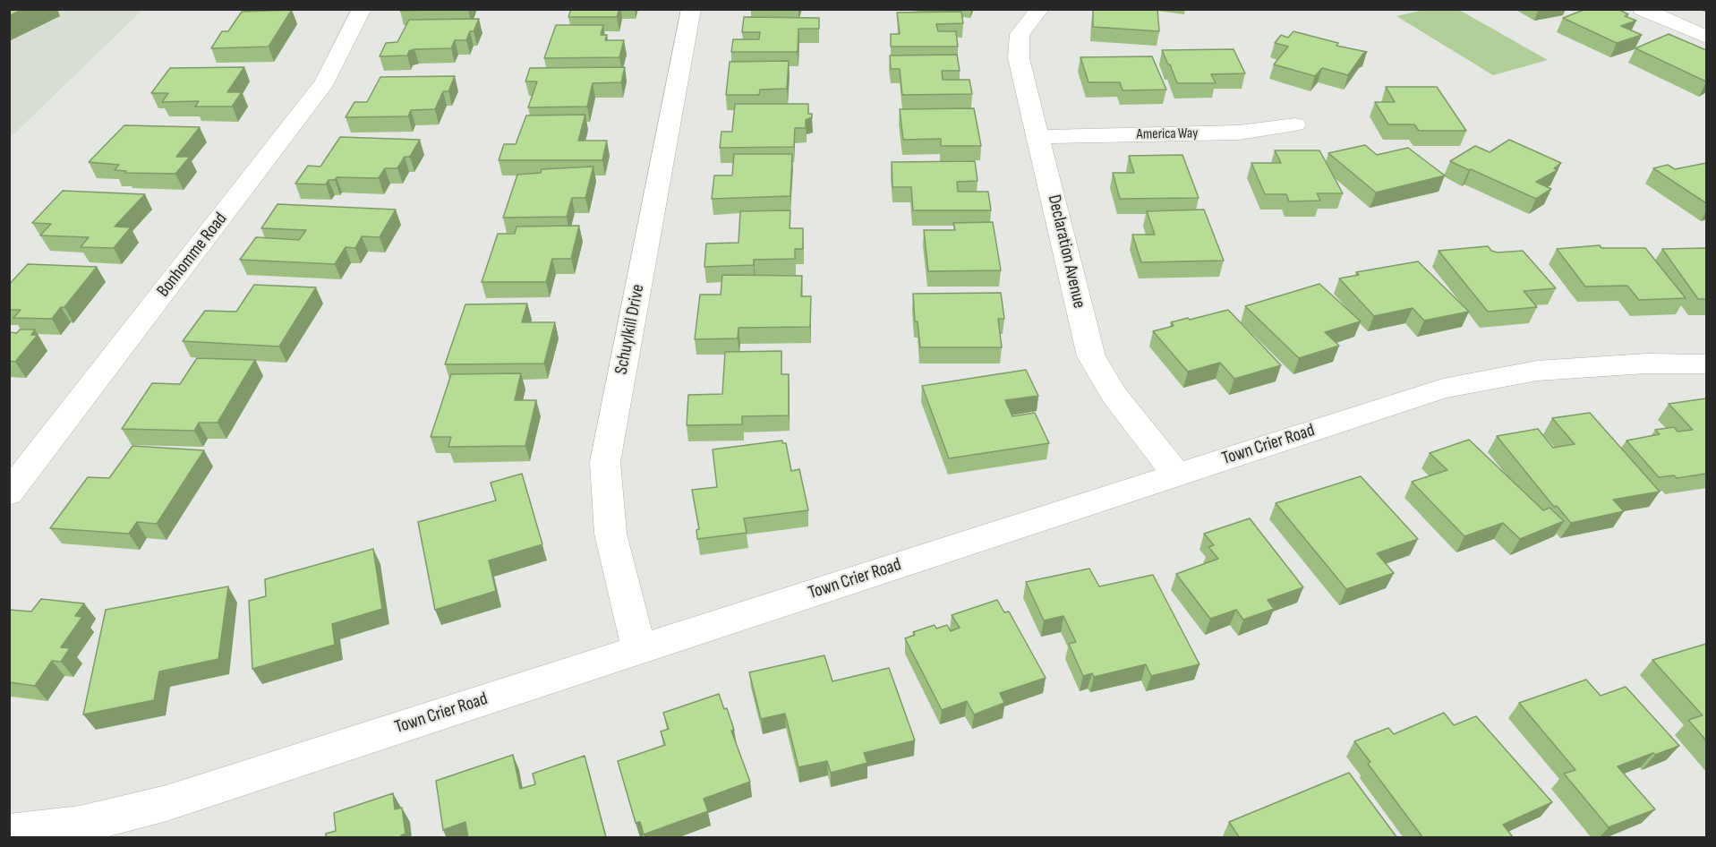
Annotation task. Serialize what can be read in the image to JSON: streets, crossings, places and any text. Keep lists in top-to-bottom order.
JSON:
{
  "streets": {
    "street": [
      "America Way",
      "Declaration Avenue",
      "Bonhomme Road",
      "Schuylkill Drive",
      "Town Crier Road"
    ]
  },
  "crossings": [
    ["America Way", "Declaration Avenue"],
    ["Declaration Avenue", "Town Crier Road"],
    ["Schuylkill Drive", "Town Crier Road"]
  ]
}
